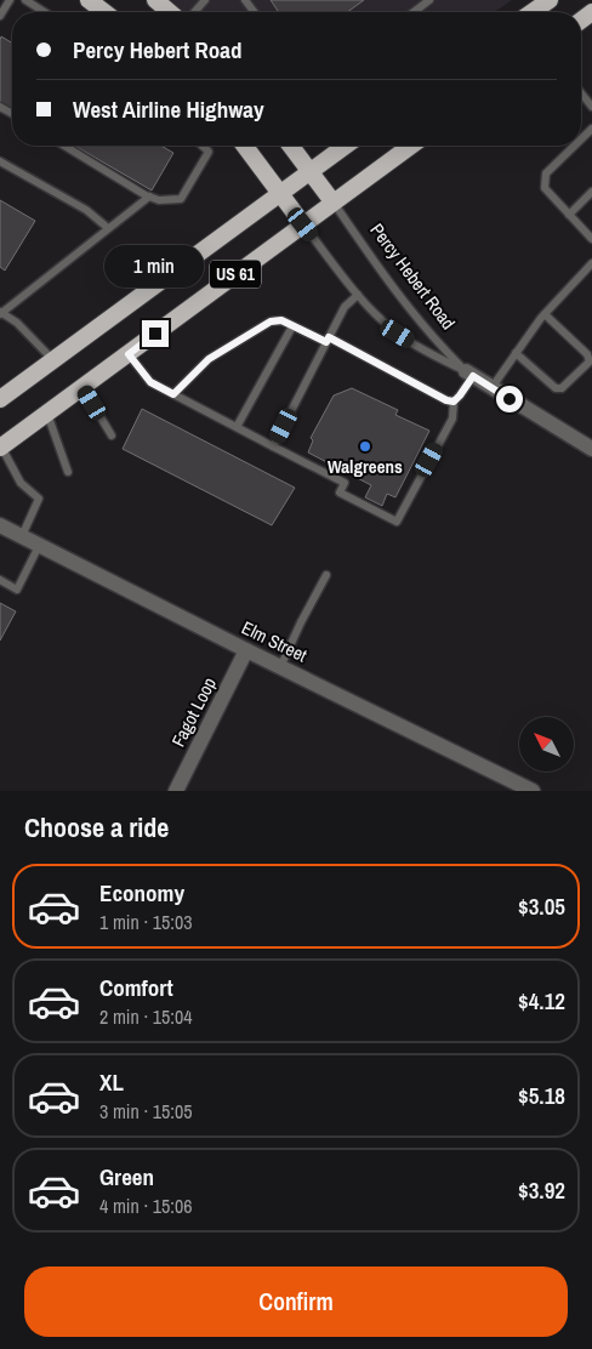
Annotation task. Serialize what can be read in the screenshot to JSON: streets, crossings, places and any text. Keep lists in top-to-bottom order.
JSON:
{
  "streets": {
    "highway": ["US 61"],
    "street": ["Percy Hebert Road", "Elm Street", "Fagot Loop"]
  },
  "crossings": [
    ["US 61", "Percy Hebert Road"],
    ["Elm Street", "Fagot Loop"]
  ],
  "places": ["Walgreens"],
  "north": "top left",
  "page": {
    "banner": ["Percy Hebert Road", "West Airline Highway"],
    "bubble": "1 min",
    "heading": "Choose a ride",
    "list": [
      {
        "name": "Economy",
        "note": "1 min · 15:03",
        "value": "$3.05"
      },
      {
        "name": "Comfort",
        "note": "2 min · 15:04",
        "value": "$4.12"
      },
      {
        "name": "XL",
        "note": "3 min · 15:05",
        "value": "$5.18"
      },
      {
        "name": "Green",
        "note": "4 min · 15:06",
        "value": "$3.92"
      }
    ],
    "buttons": "Confirm"
  }
}
